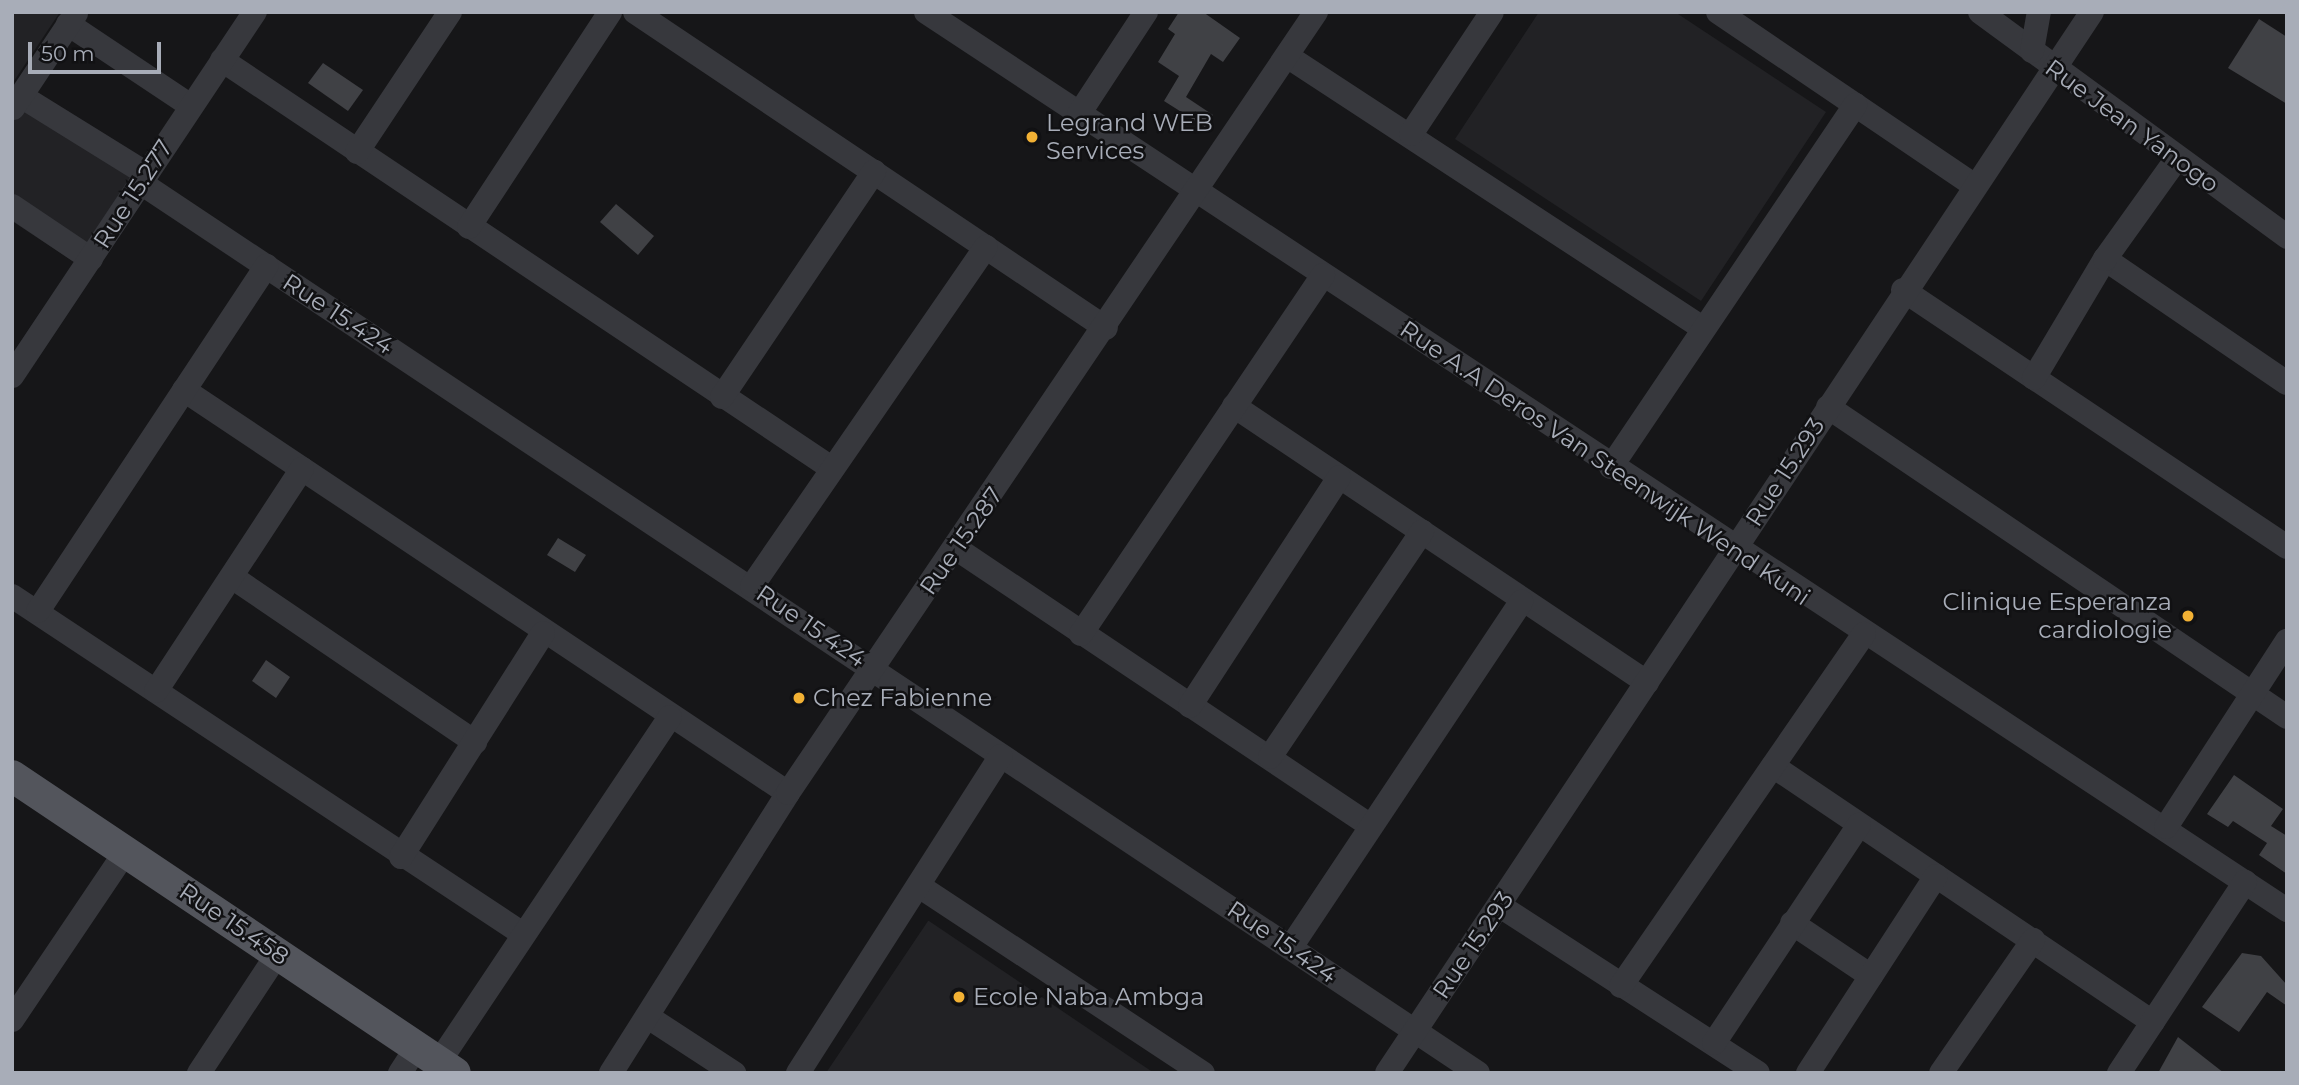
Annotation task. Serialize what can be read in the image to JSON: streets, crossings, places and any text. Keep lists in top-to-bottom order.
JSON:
{
  "streets": {
    "main road": ["Rue 15.458"],
    "street": [
      "Rue Jean Yanogo",
      "Rue 15.277",
      "Rue 15.424",
      "Rue A.A Deros Van Steenwijk Wend Kuni",
      "Rue 15.293",
      "Rue 15.287"
    ]
  },
  "crossings": [
    ["Rue Jean Yanogo", "Rue 15.293"],
    ["Rue 15.277", "Rue 15.424"],
    ["Rue 15.424", "Rue 15.293"],
    ["Rue 15.424", "Rue 15.287"],
    ["Rue A.A Deros Van Steenwijk Wend Kuni", "Rue 15.293"],
    ["Rue A.A Deros Van Steenwijk Wend Kuni", "Rue 15.287"]
  ],
  "places": [
    "Legrand WEB Services",
    "Clinique Esperanza cardiologie",
    "Chez Fabienne",
    "Ecole Naba Ambga"
  ],
  "scale_bar": "50 m"
}
